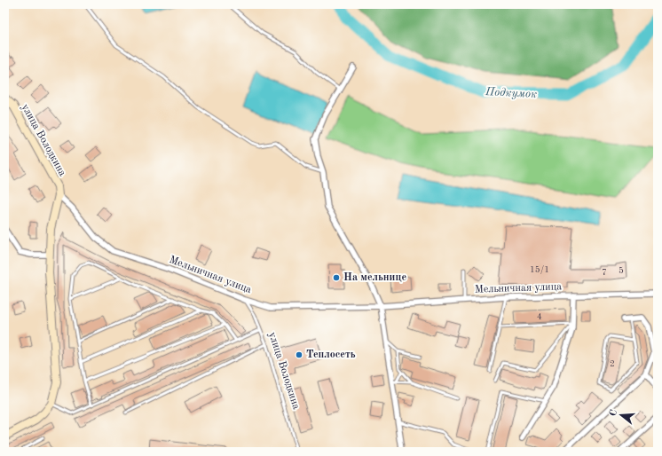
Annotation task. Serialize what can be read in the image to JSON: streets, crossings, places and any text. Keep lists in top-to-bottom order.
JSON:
{
  "streets": {
    "street": ["улица Володкина", "Мельничная улица"]
  },
  "crossings": [
    ["улица Володкина", "Мельничная улица"]
  ],
  "water": ["Подкумок"],
  "places": ["На мельнице", "Теплосеть"],
  "house_numbers": [
    "15/1",
    "5",
    "7",
    "4",
    "2"
  ],
  "north": "left"
}
